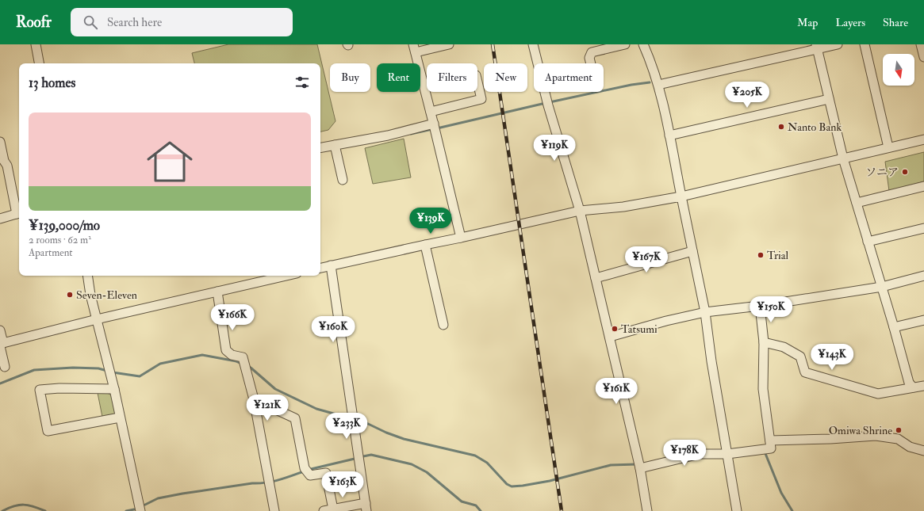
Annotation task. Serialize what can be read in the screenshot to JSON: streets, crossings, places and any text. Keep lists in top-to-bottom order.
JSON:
{
  "places": [
    "Nanto Bank",
    "ソニア",
    "Trial",
    "Seven-Eleven",
    "Tatsumi",
    "Omiwa Shrine"
  ],
  "north": "bottom",
  "page": {
    "header": "Roofr",
    "search": "Search here",
    "nav": ["Map", "Layers", "Share"],
    "chip": [
      "Buy",
      "Rent",
      "Filters",
      "New",
      "Apartment"
    ],
    "heading": "13 homes",
    "price": [
      "¥205K",
      "¥119K",
      "¥139K",
      "¥167K",
      "¥150K",
      "¥166K",
      "¥160K",
      "¥143K",
      "¥161K",
      "¥121K",
      "¥233K",
      "¥178K",
      "¥163K"
    ],
    "list": [
      {
        "name": "¥139,000/mo",
        "note": "2 rooms · 62 m² · Apartment"
      }
    ]
  }
}
